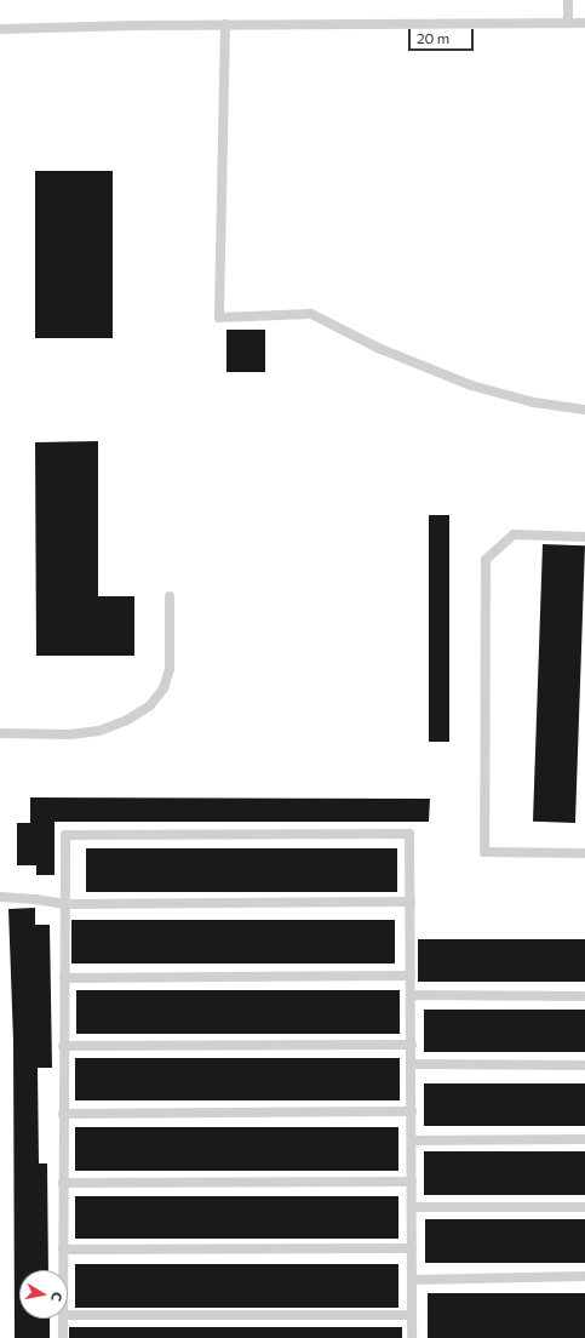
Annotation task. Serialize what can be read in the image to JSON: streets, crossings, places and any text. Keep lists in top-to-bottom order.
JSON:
{
  "scale_bar": "20 m",
  "north": "right"
}
